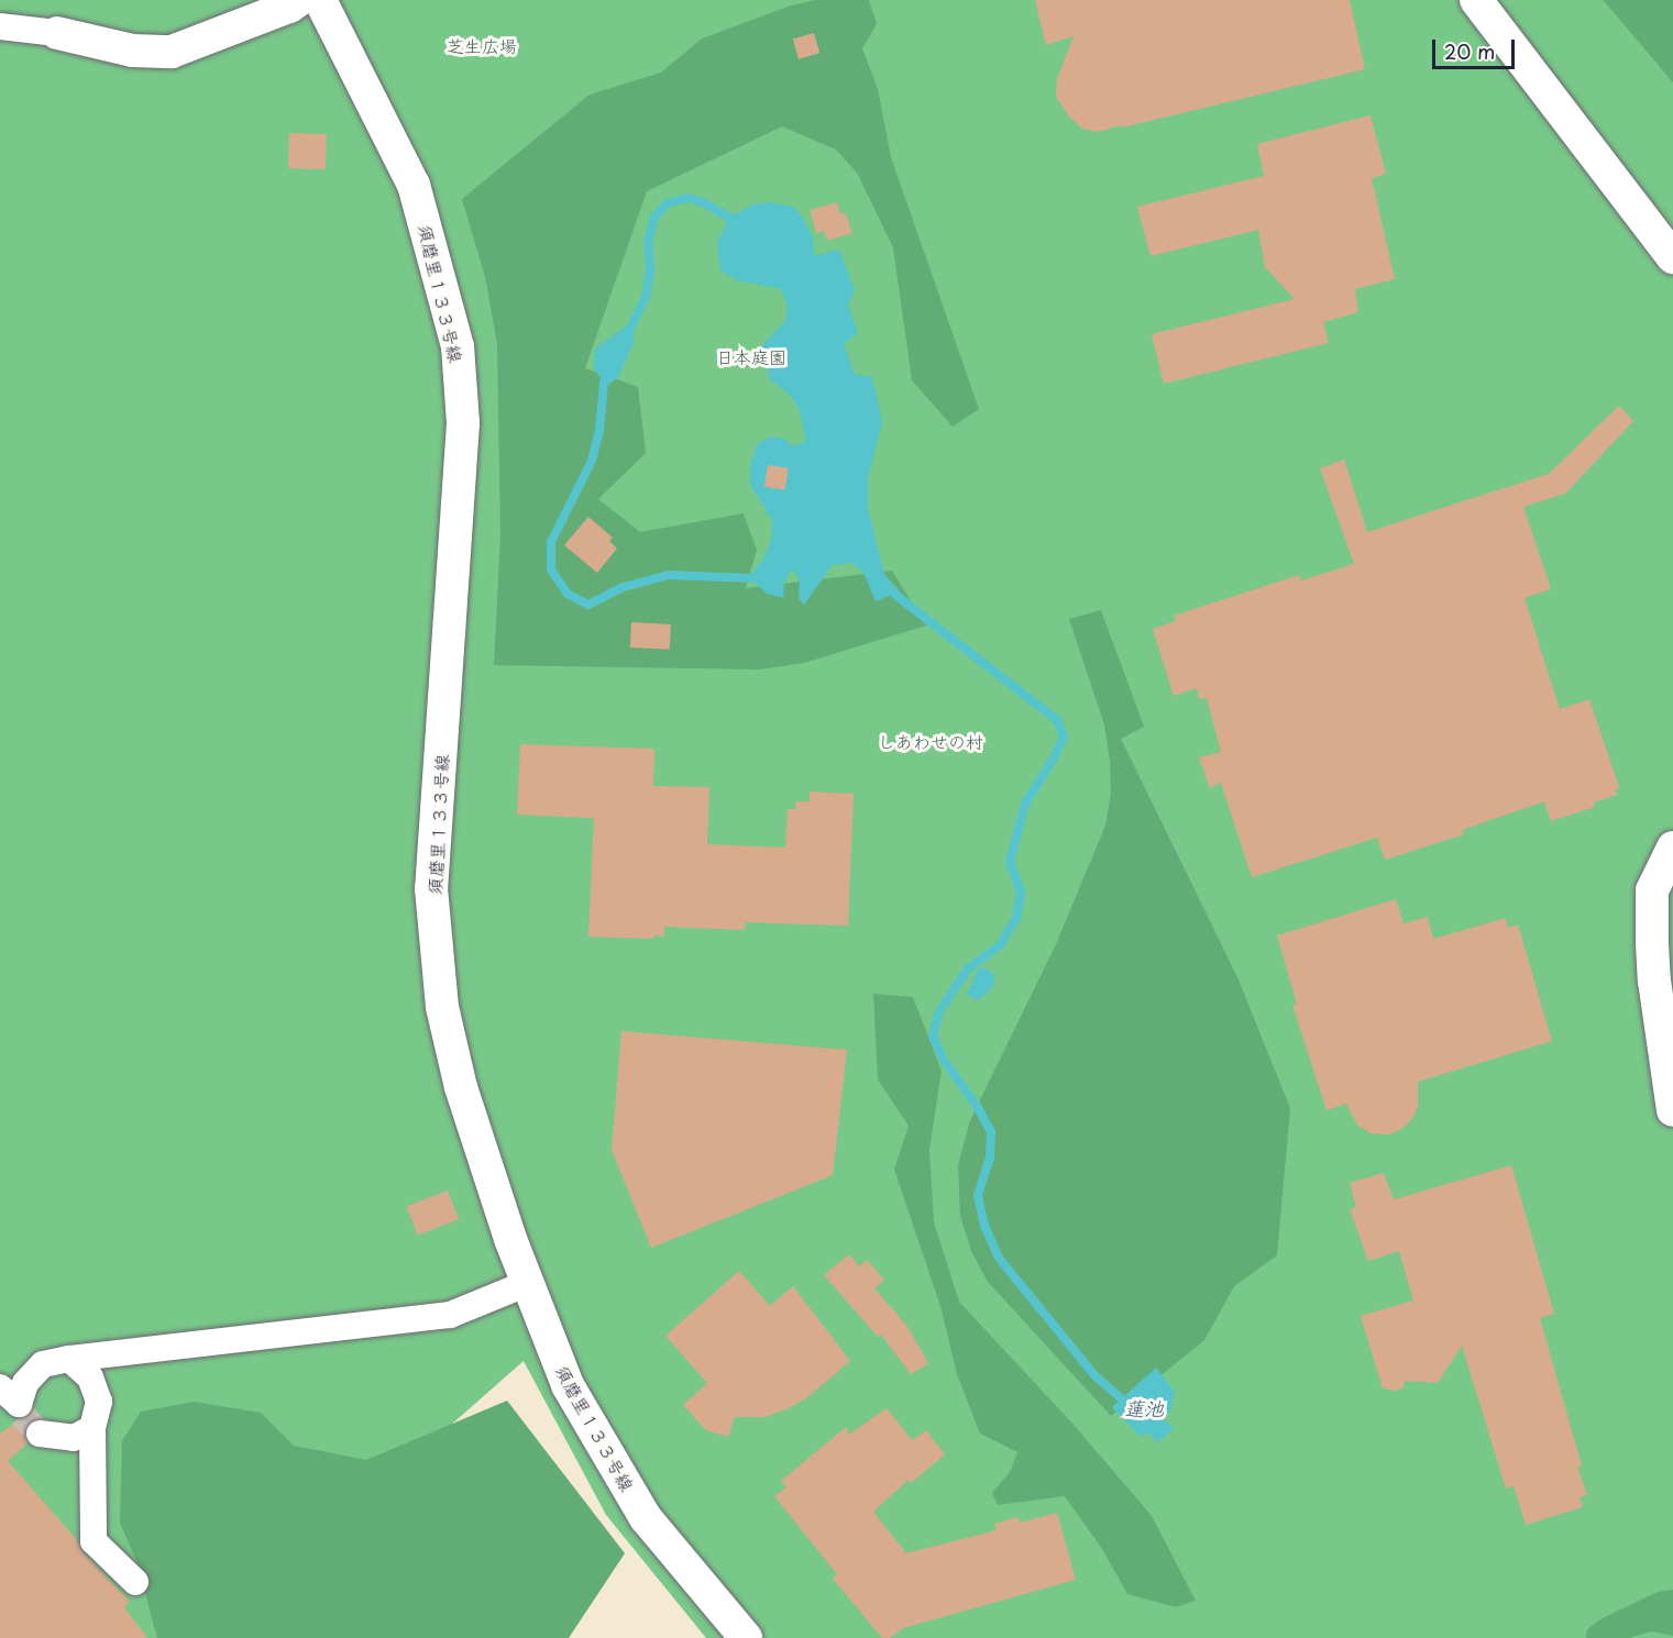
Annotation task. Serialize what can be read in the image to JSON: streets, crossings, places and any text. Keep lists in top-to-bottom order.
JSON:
{
  "streets": {
    "street": ["須磨里１３３号線"]
  },
  "water": ["蓮池"],
  "parks": ["芝生広場", "日本庭園", "しあわせの村"],
  "scale_bar": "20 m"
}
